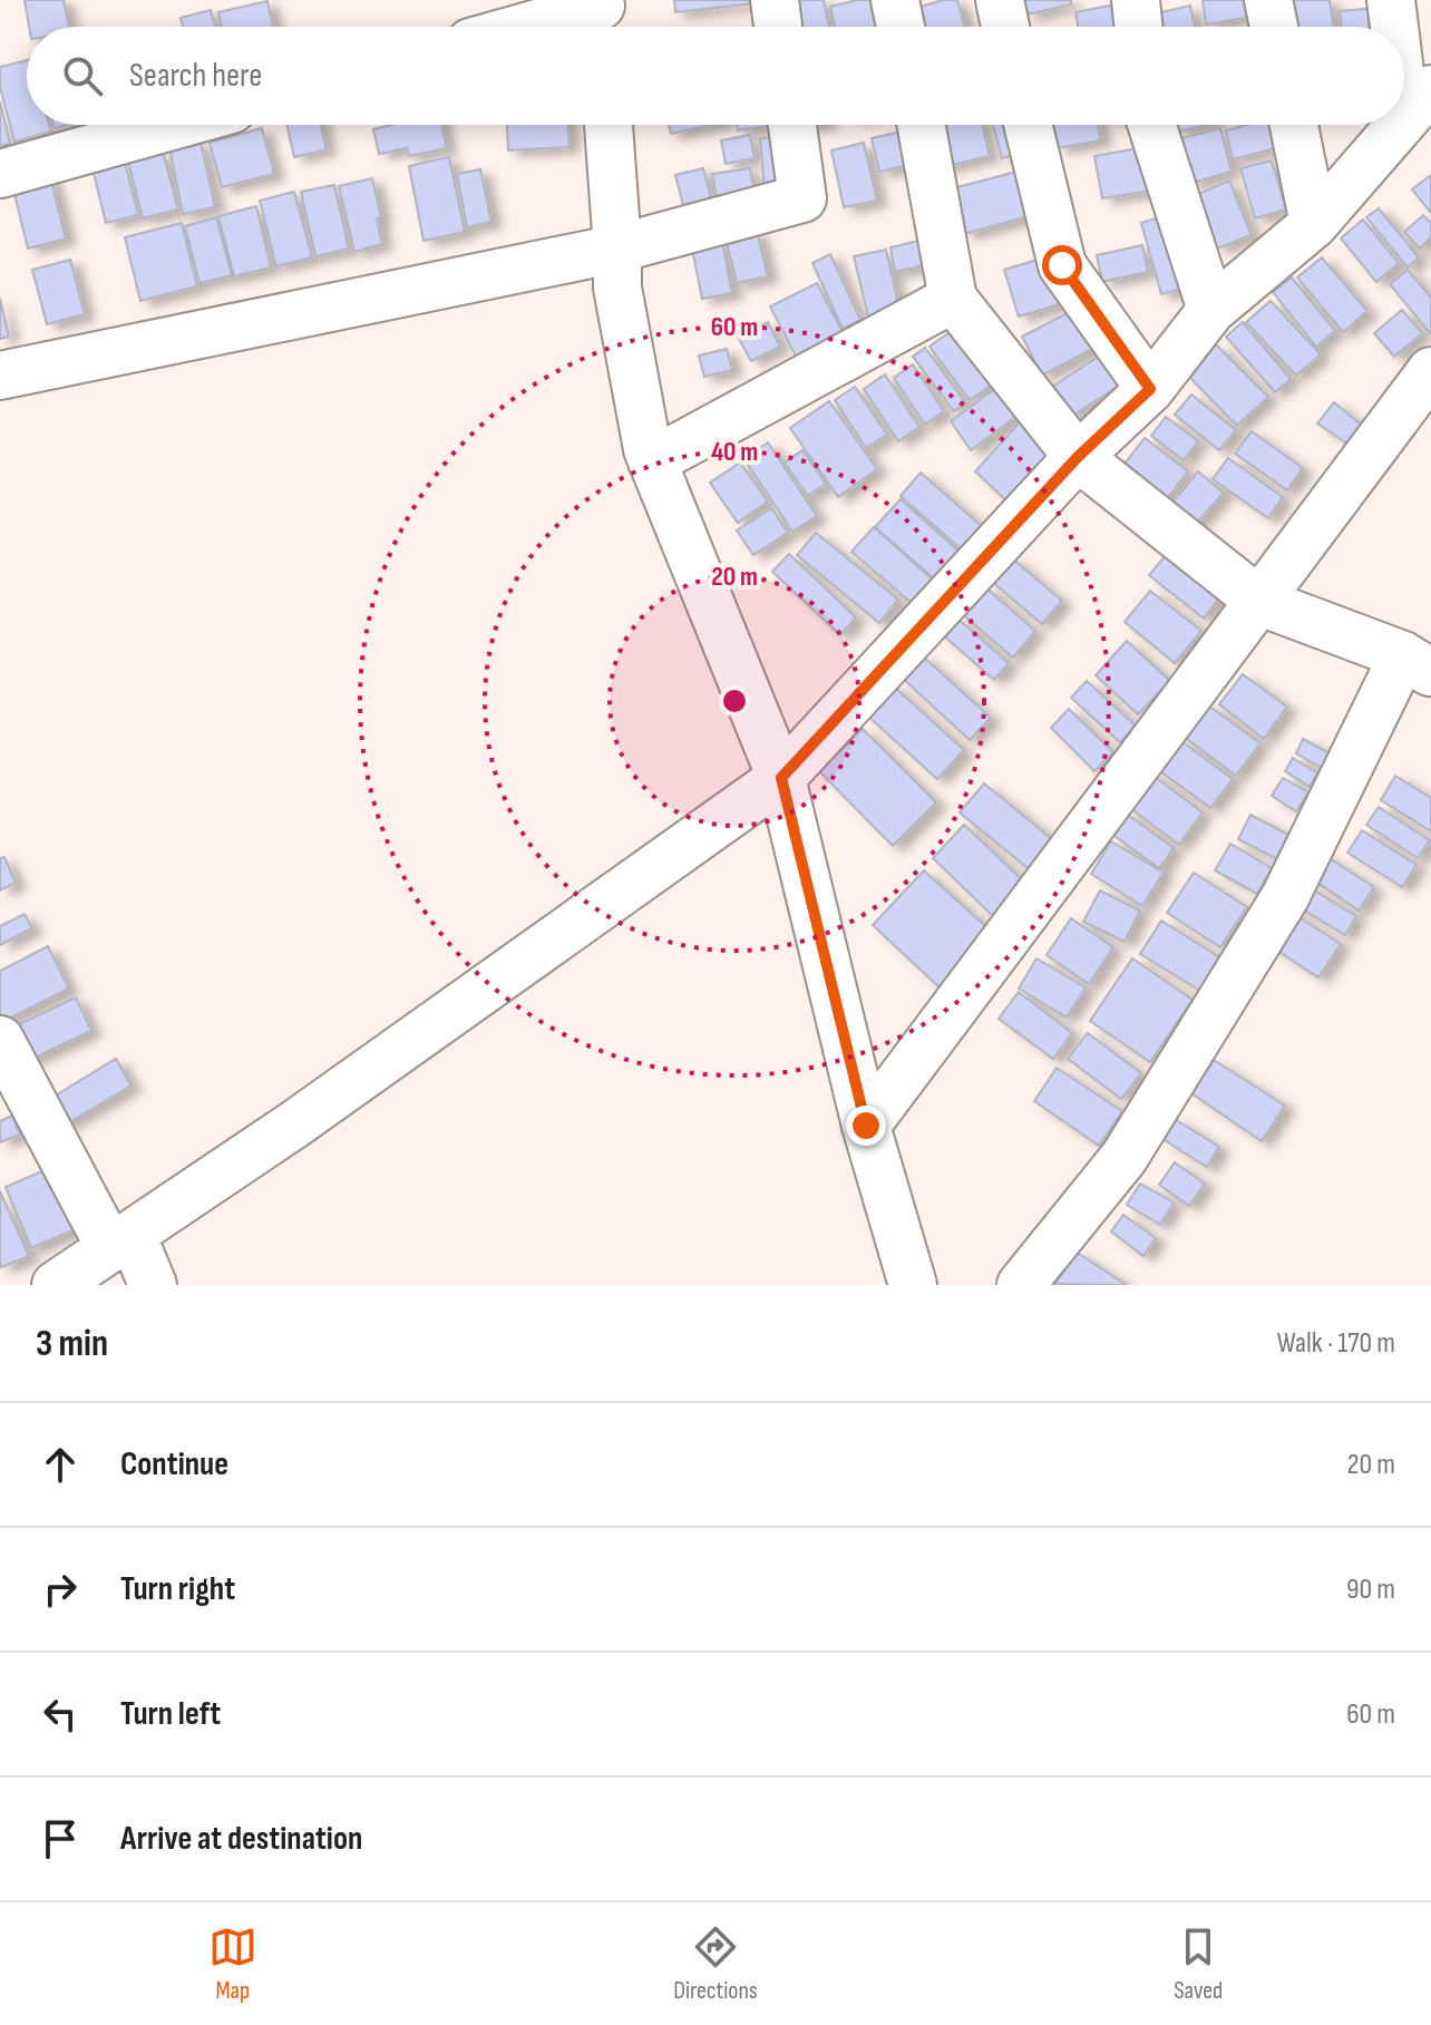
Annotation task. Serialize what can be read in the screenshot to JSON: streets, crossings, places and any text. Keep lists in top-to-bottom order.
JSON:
{
  "page": {
    "search": "Search here",
    "heading": ["3 min", "Walk · 170 m"],
    "list": [
      ["Continue", "20 m"],
      ["Turn right", "90 m"],
      ["Turn left", "60 m"],
      "Arrive at destination"
    ],
    "nav": ["Map", "Directions", "Saved"]
  },
  "rings": ["60 m", "40 m", "20 m"]
}
